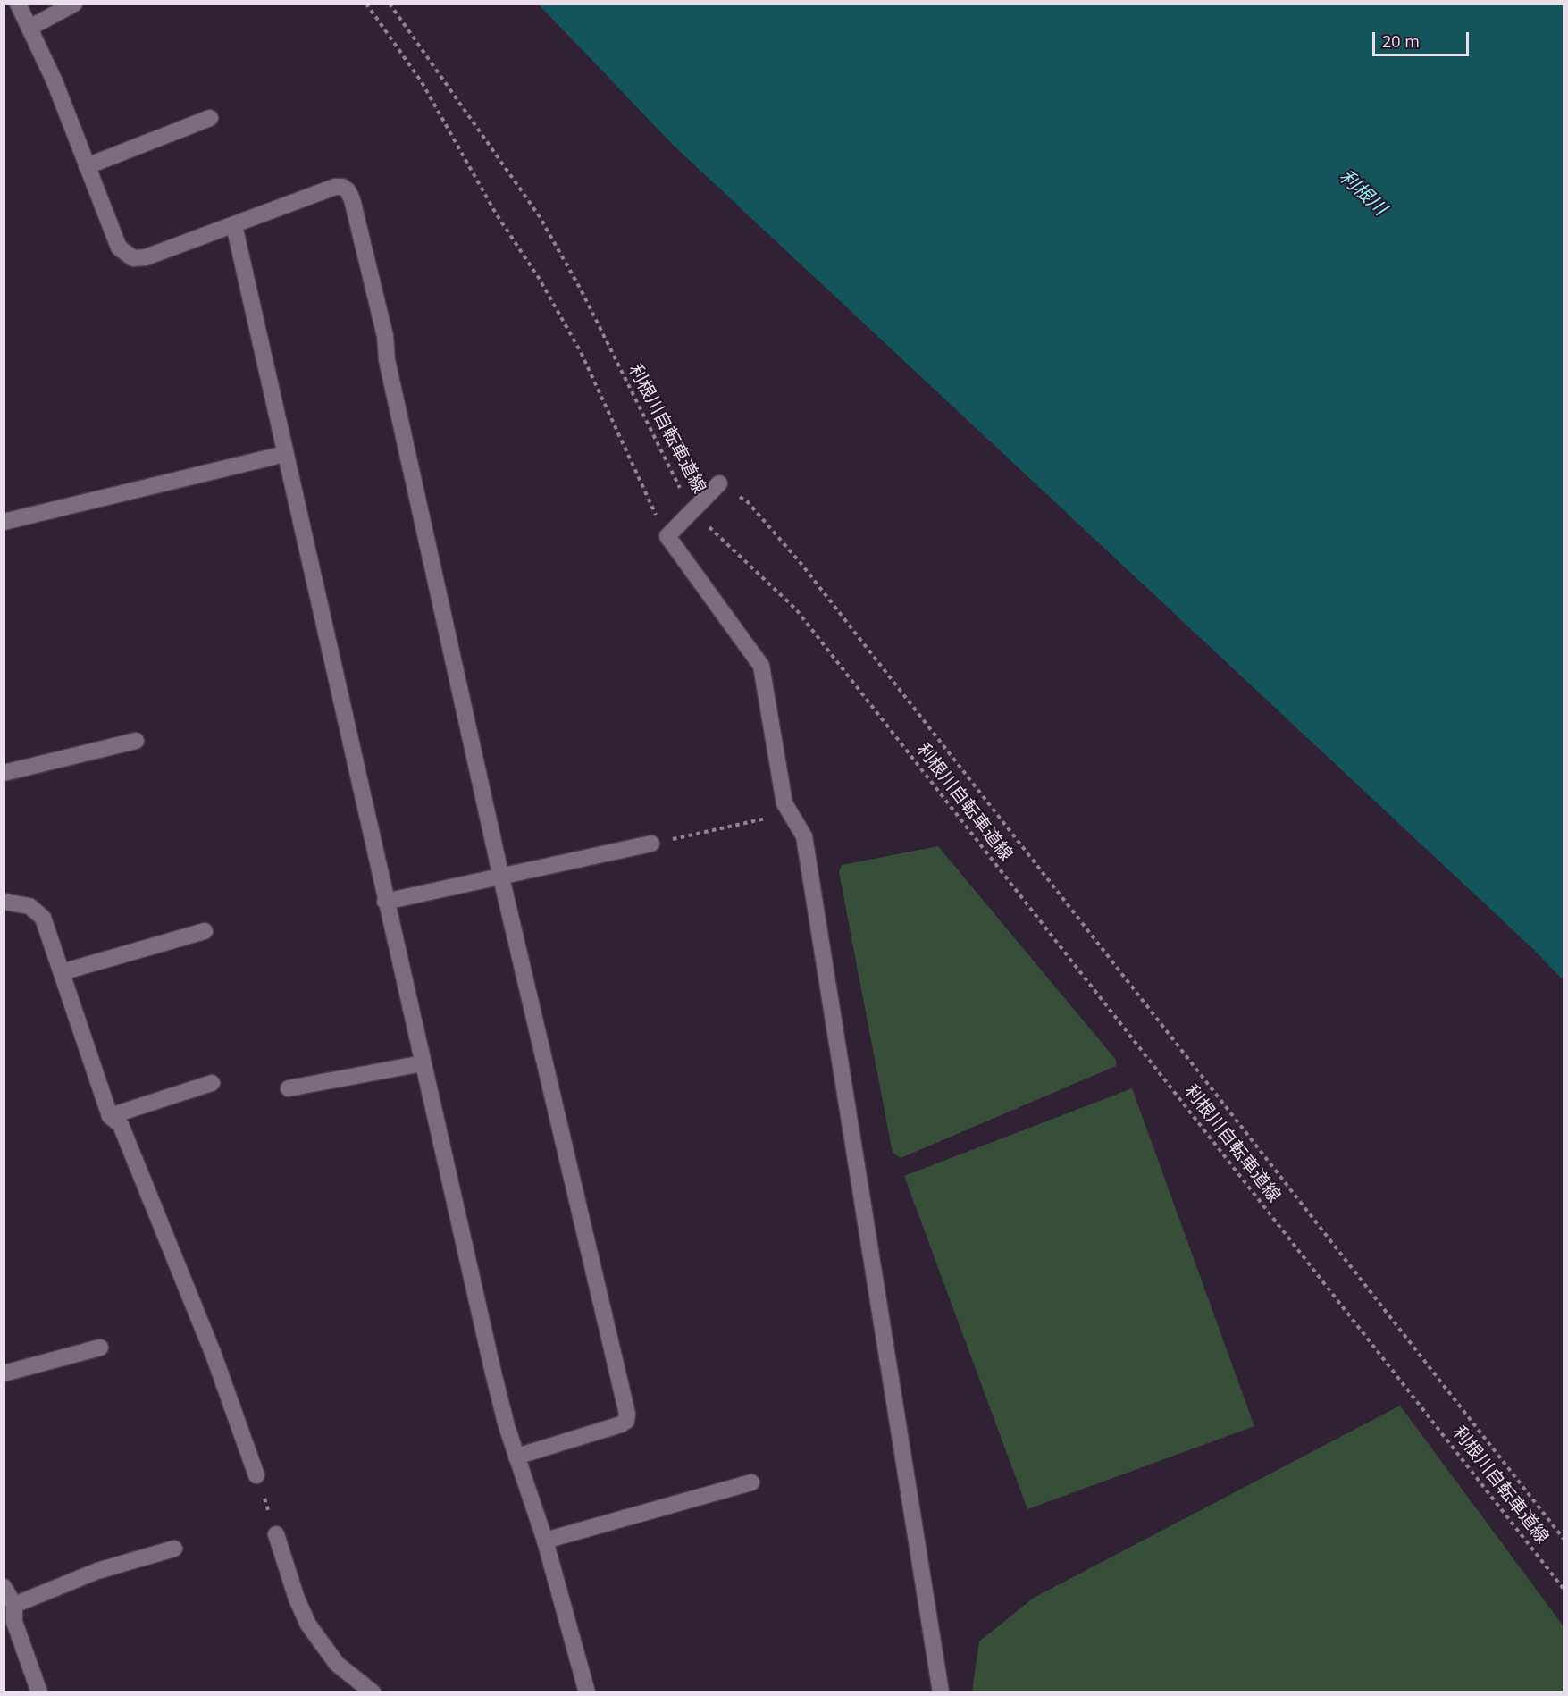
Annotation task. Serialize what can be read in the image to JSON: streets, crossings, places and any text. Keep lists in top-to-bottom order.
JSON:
{
  "streets": {
    "path": ["利根川自転車道線"]
  },
  "water": ["利根川"],
  "scale_bar": "20 m"
}
